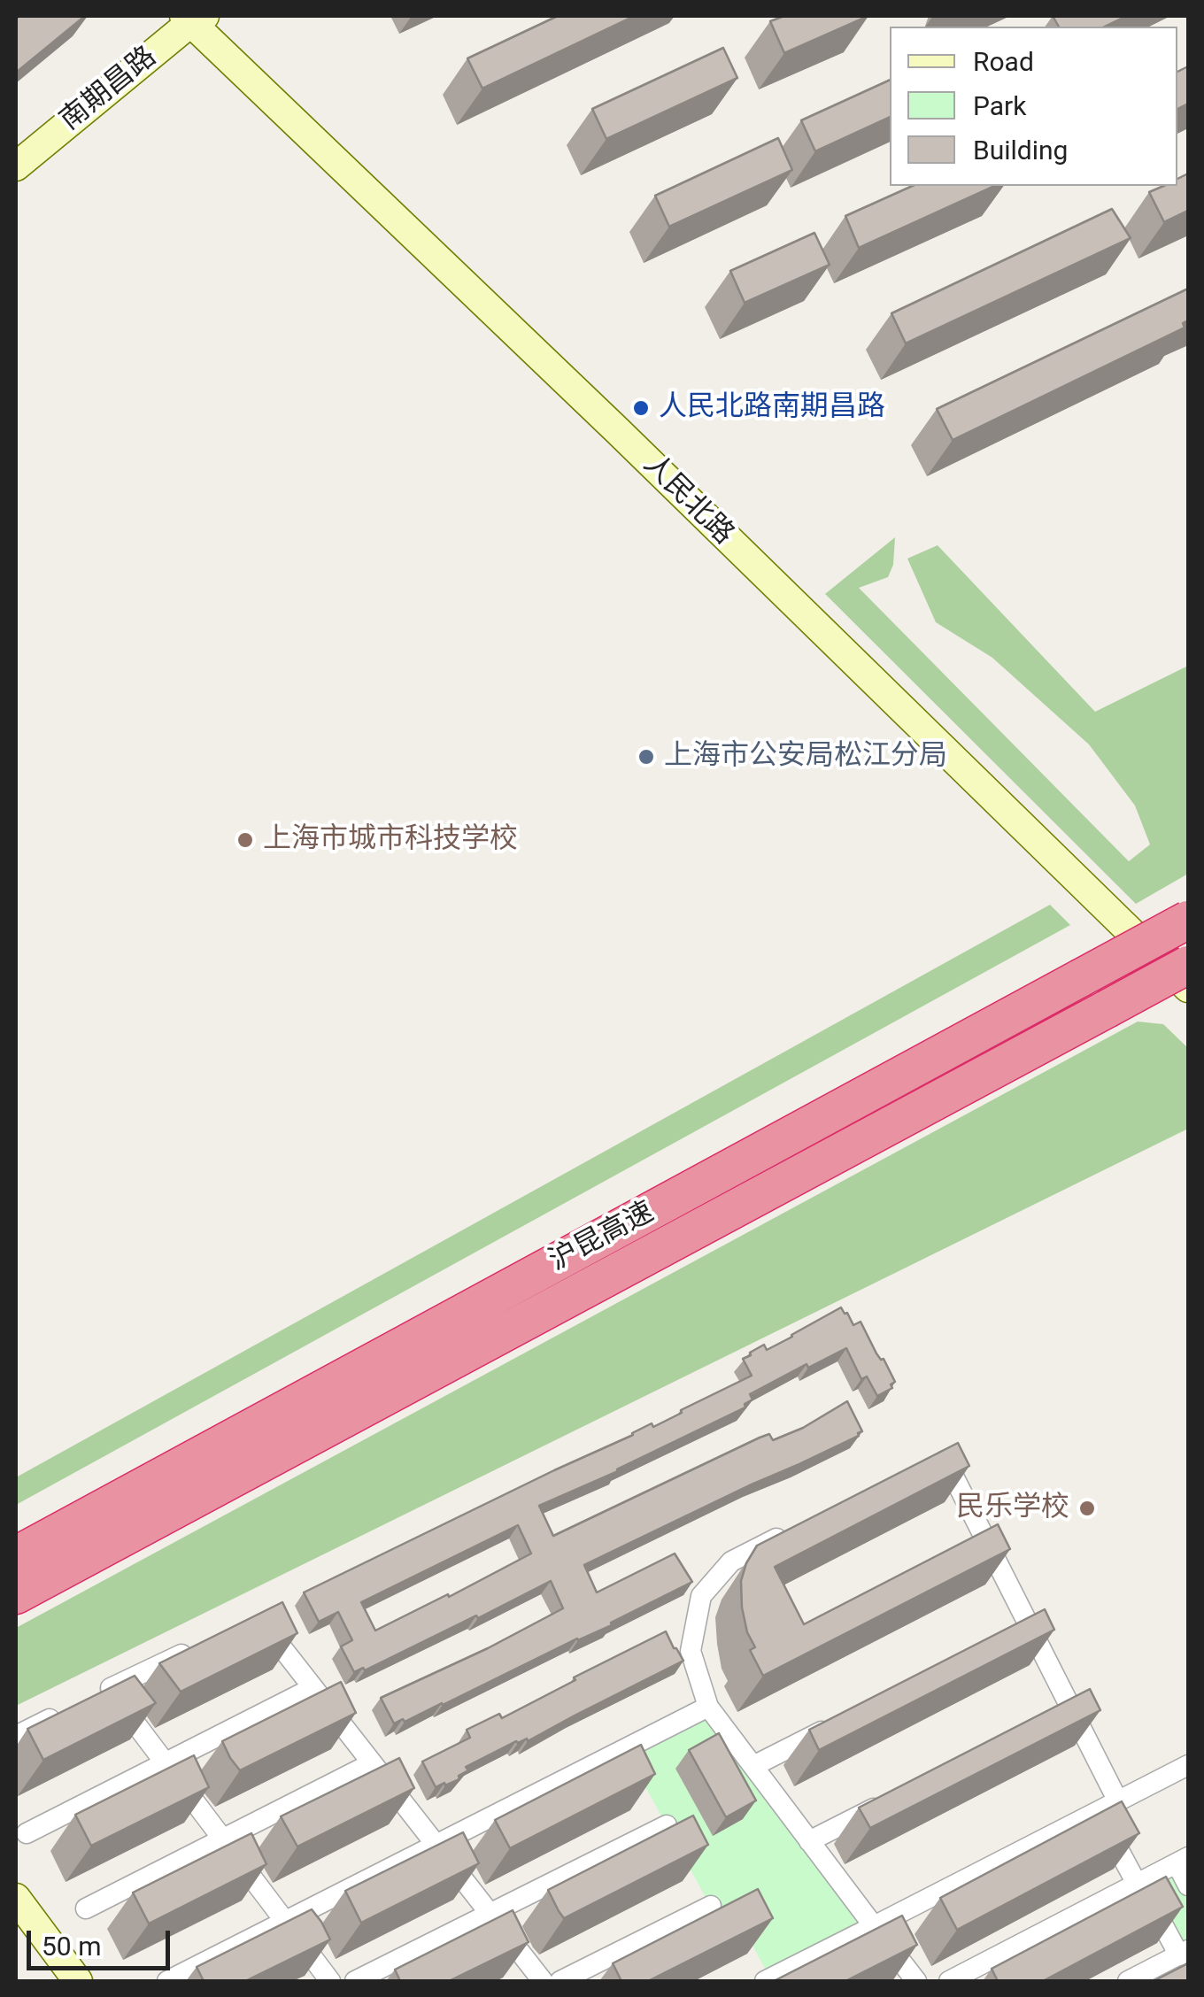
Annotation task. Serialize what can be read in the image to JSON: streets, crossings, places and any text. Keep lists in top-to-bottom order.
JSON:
{
  "streets": {
    "highway": ["沪昆高速"],
    "main road": ["南期昌路", "人民北路"]
  },
  "crossings": [
    ["南期昌路", "人民北路"]
  ],
  "places": [
    "人民北路南期昌路",
    "上海市公安局松江分局",
    "上海市城市科技学校",
    "民乐学校"
  ],
  "legend": ["Road", "Park", "Building"],
  "scale_bar": "50 m"
}
